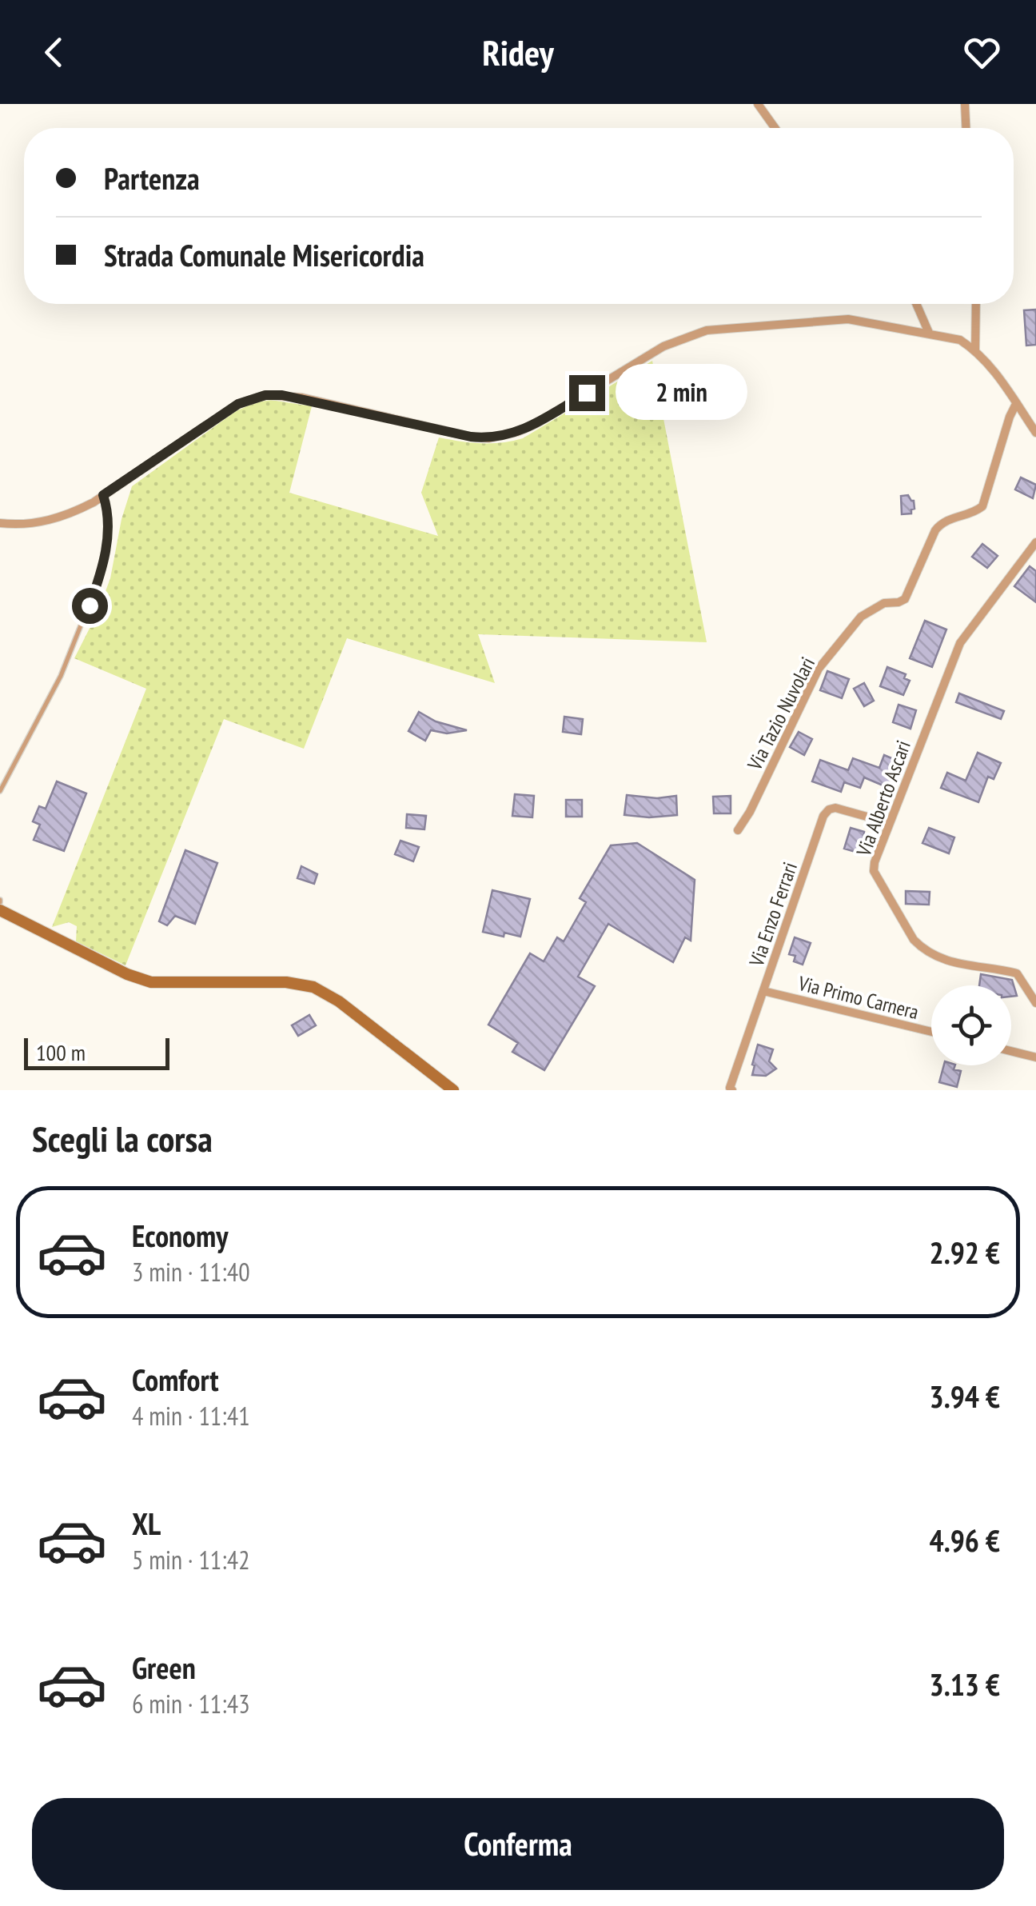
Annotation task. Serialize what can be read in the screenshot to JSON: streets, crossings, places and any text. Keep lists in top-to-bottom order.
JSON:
{
  "streets": {
    "street": [
      "Via Tazio Nuvolari",
      "Via Alberto Ascari",
      "Via Enzo Ferrari",
      "Via Primo Carnera"
    ]
  },
  "crossings": [
    ["Via Alberto Ascari", "Via Enzo Ferrari"],
    ["Via Enzo Ferrari", "Via Primo Carnera"]
  ],
  "scale_bar": "100 m",
  "page": {
    "header": "Ridey",
    "banner": ["Partenza", "Strada Comunale Misericordia"],
    "bubble": "2 min",
    "scale": "100 m",
    "heading": "Scegli la corsa",
    "list": [
      {
        "name": "Economy",
        "note": "3 min · 11:40",
        "value": "2.92 €"
      },
      {
        "name": "Comfort",
        "note": "4 min · 11:41",
        "value": "3.94 €"
      },
      {
        "name": "XL",
        "note": "5 min · 11:42",
        "value": "4.96 €"
      },
      {
        "name": "Green",
        "note": "6 min · 11:43",
        "value": "3.13 €"
      }
    ],
    "buttons": "Conferma"
  }
}
